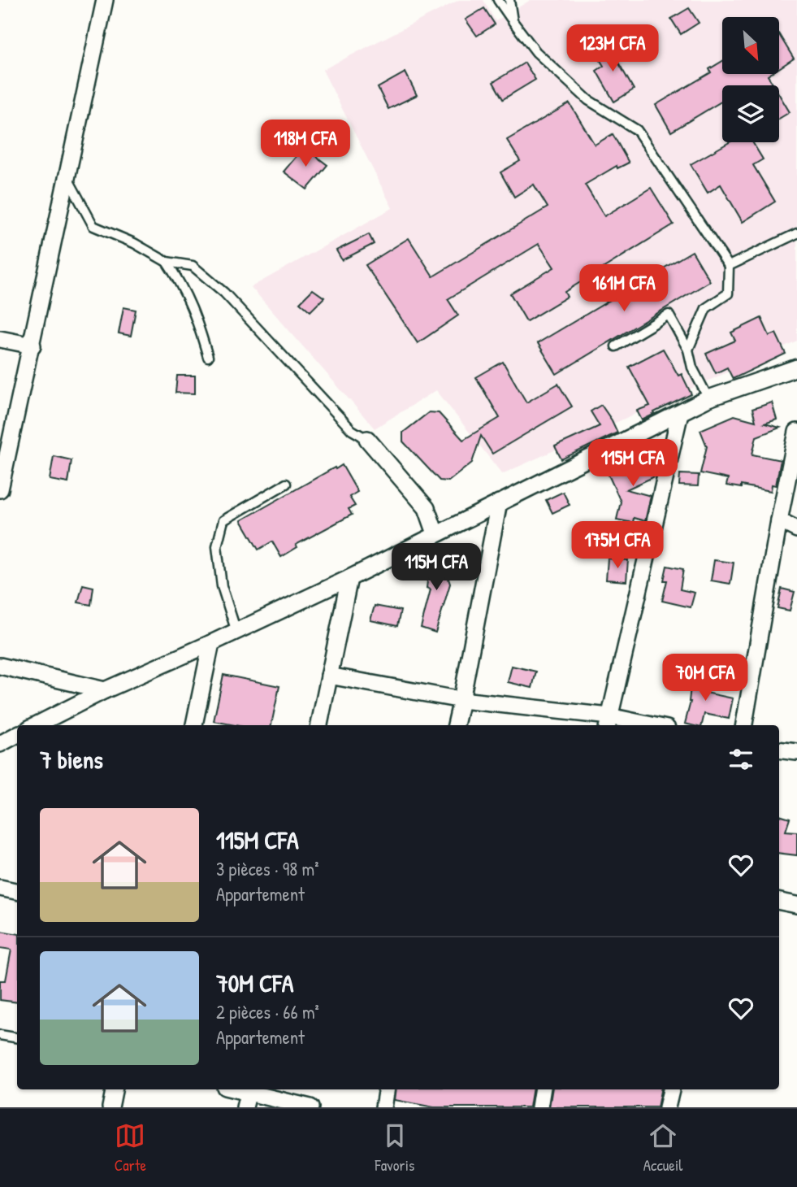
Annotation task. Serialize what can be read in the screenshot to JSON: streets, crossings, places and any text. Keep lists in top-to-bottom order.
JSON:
{
  "north": "bottom right",
  "page": {
    "price": [
      "123M CFA",
      "118M CFA",
      "161M CFA",
      "115M CFA",
      "175M CFA",
      "115M CFA",
      "70M CFA"
    ],
    "heading": "7 biens",
    "list": [
      {
        "name": "115M CFA",
        "note": "3 pièces · 98 m² · Appartement"
      },
      {
        "name": "70M CFA",
        "note": "2 pièces · 66 m² · Appartement"
      }
    ],
    "tabs": ["Carte", "Favoris", "Accueil"]
  }
}
